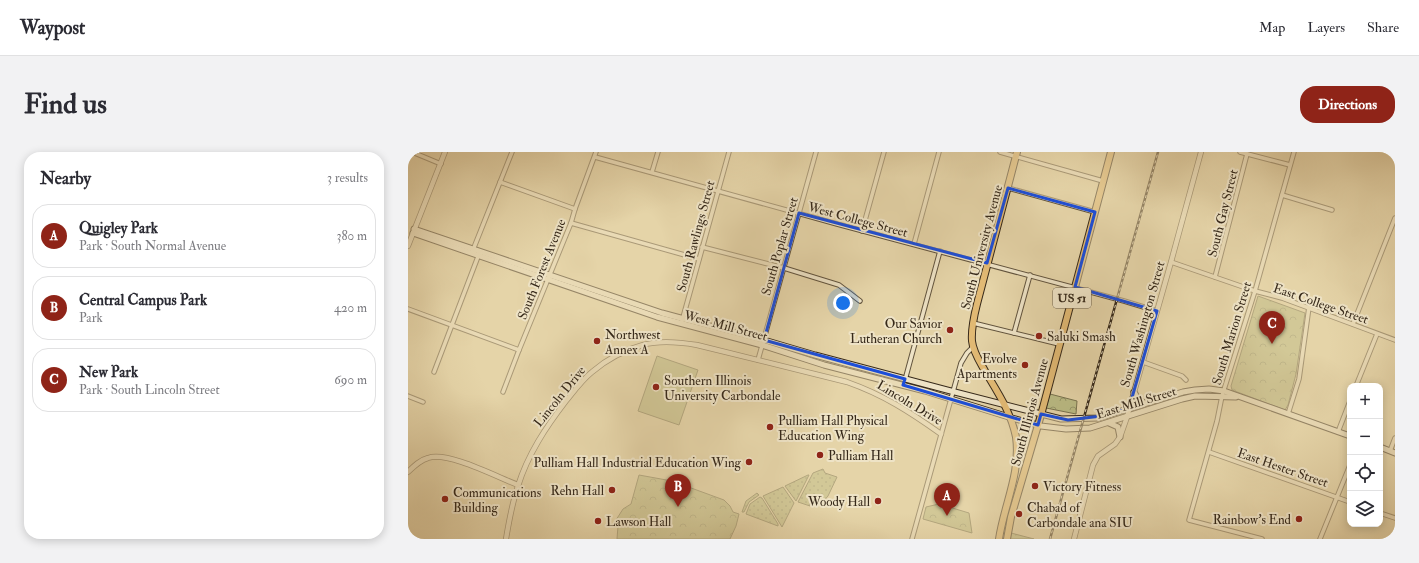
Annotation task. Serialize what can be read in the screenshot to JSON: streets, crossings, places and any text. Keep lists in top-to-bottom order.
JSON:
{
  "streets": {
    "highway": ["South University Avenue", "US 51", "South Illinois Avenue"],
    "main road": ["West Mill Street", "East Mill Street"],
    "street": [
      "South Gay Street",
      "West College Street",
      "South Rawlings Street",
      "South Poplar Street",
      "South Forest Avenue",
      "East College Street",
      "South Washington Street",
      "South Marion Street",
      "Lincoln Drive",
      "East Hester Street"
    ]
  },
  "crossings": [
    ["South Gay Street", "East College Street"],
    ["West College Street", "South Rawlings Street"],
    ["West College Street", "South Poplar Street"],
    ["West College Street", "South University Avenue"],
    ["West College Street", "South Forest Avenue"],
    ["West College Street", "South Washington Street"],
    ["West College Street", "South Illinois Avenue"],
    ["South Rawlings Street", "West Mill Street"],
    ["South Poplar Street", "West Mill Street"],
    ["South Poplar Street", "Lincoln Drive"],
    ["South University Avenue", "South Illinois Avenue"],
    ["South Forest Avenue", "West Mill Street"],
    ["East College Street", "South Washington Street"],
    ["East College Street", "South Marion Street"],
    ["South Washington Street", "East Mill Street"],
    ["West Mill Street", "East Mill Street"],
    ["West Mill Street", "South Illinois Avenue"],
    ["South Marion Street", "East Mill Street"],
    ["South Marion Street", "East Hester Street"],
    ["East Mill Street", "South Illinois Avenue"]
  ],
  "places": [
    "Our Savior Lutheran Church",
    "Saluki Smash",
    "Northwest Annex A",
    "Evolve Apartments",
    "Southern Illinois University Carbondale",
    "Pulliam Hall Physical Education Wing",
    "Pulliam Hall",
    "Pulliam Hall Industrial Education Wing",
    "Victory Fitness",
    "Rehn Hall",
    "Communications Building",
    "Woody Hall",
    "Chabad of Carbondale ana SIU",
    "Rainbow's End",
    "Lawson Hall"
  ],
  "page": {
    "header": "Waypost",
    "nav": ["Map", "Layers", "Share"],
    "buttons": "Directions",
    "title": "Find us",
    "heading": ["Nearby", "3 results"],
    "list": [
      {
        "mark": "A",
        "name": "Quigley Park",
        "note": "Park · South Normal Avenue",
        "value": "380 m"
      },
      {
        "mark": "B",
        "name": "Central Campus Park",
        "note": "Park",
        "value": "420 m"
      },
      {
        "mark": "C",
        "name": "New Park",
        "note": "Park · South Lincoln Street",
        "value": "690 m"
      }
    ],
    "pins": ["C", "B", "A"],
    "map_buttons": ["+", "−"]
  }
}
